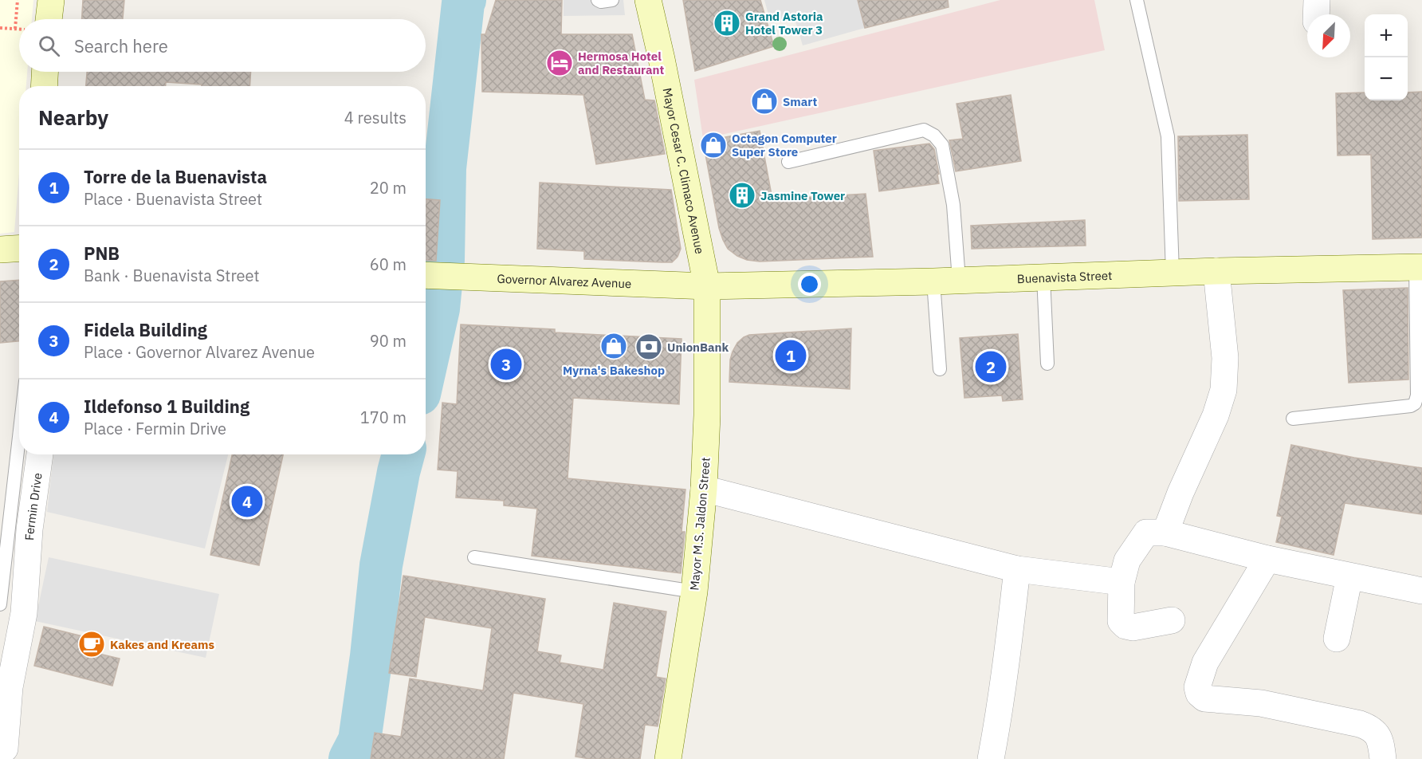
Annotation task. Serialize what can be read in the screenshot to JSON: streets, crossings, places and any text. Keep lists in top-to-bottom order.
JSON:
{
  "streets": {
    "main road": [
      "Mayor Cesar C. Climaco Avenue",
      "Buenavista Street",
      "Governor Alvarez Avenue",
      "Mayor M.S. Jaldon Street"
    ],
    "street": ["Fermin Drive"]
  },
  "crossings": [
    ["Mayor Cesar C. Climaco Avenue", "Buenavista Street"],
    ["Mayor Cesar C. Climaco Avenue", "Governor Alvarez Avenue"],
    ["Mayor Cesar C. Climaco Avenue", "Mayor M.S. Jaldon Street"],
    ["Buenavista Street", "Governor Alvarez Avenue"],
    ["Buenavista Street", "Mayor M.S. Jaldon Street"],
    ["Governor Alvarez Avenue", "Mayor M.S. Jaldon Street"]
  ],
  "places": {
    "building": ["Grand Astoria Hotel Tower 3", "Jasmine Tower"],
    "hotel": ["Hermosa Hotel and Restaurant"],
    "shop": ["Smart", "Octagon Computer Super Store", "Myrna's Bakeshop"],
    "bank": ["UnionBank"],
    "cafe": ["Kakes and Kreams"]
  },
  "north": "bottom left",
  "page": {
    "map_buttons": ["+", "−"],
    "search": "Search here",
    "heading": ["Nearby", "4 results"],
    "list": [
      {
        "mark": "1",
        "name": "Torre de la Buenavista",
        "note": "Place · Buenavista Street",
        "value": "20 m"
      },
      {
        "mark": "2",
        "name": "PNB",
        "note": "Bank · Buenavista Street",
        "value": "60 m"
      },
      {
        "mark": "3",
        "name": "Fidela Building",
        "note": "Place · Governor Alvarez Avenue",
        "value": "90 m"
      },
      {
        "mark": "4",
        "name": "Ildefonso 1 Building",
        "note": "Place · Fermin Drive",
        "value": "170 m"
      }
    ],
    "pins": [
      "1",
      "3",
      "2",
      "4"
    ]
  }
}
